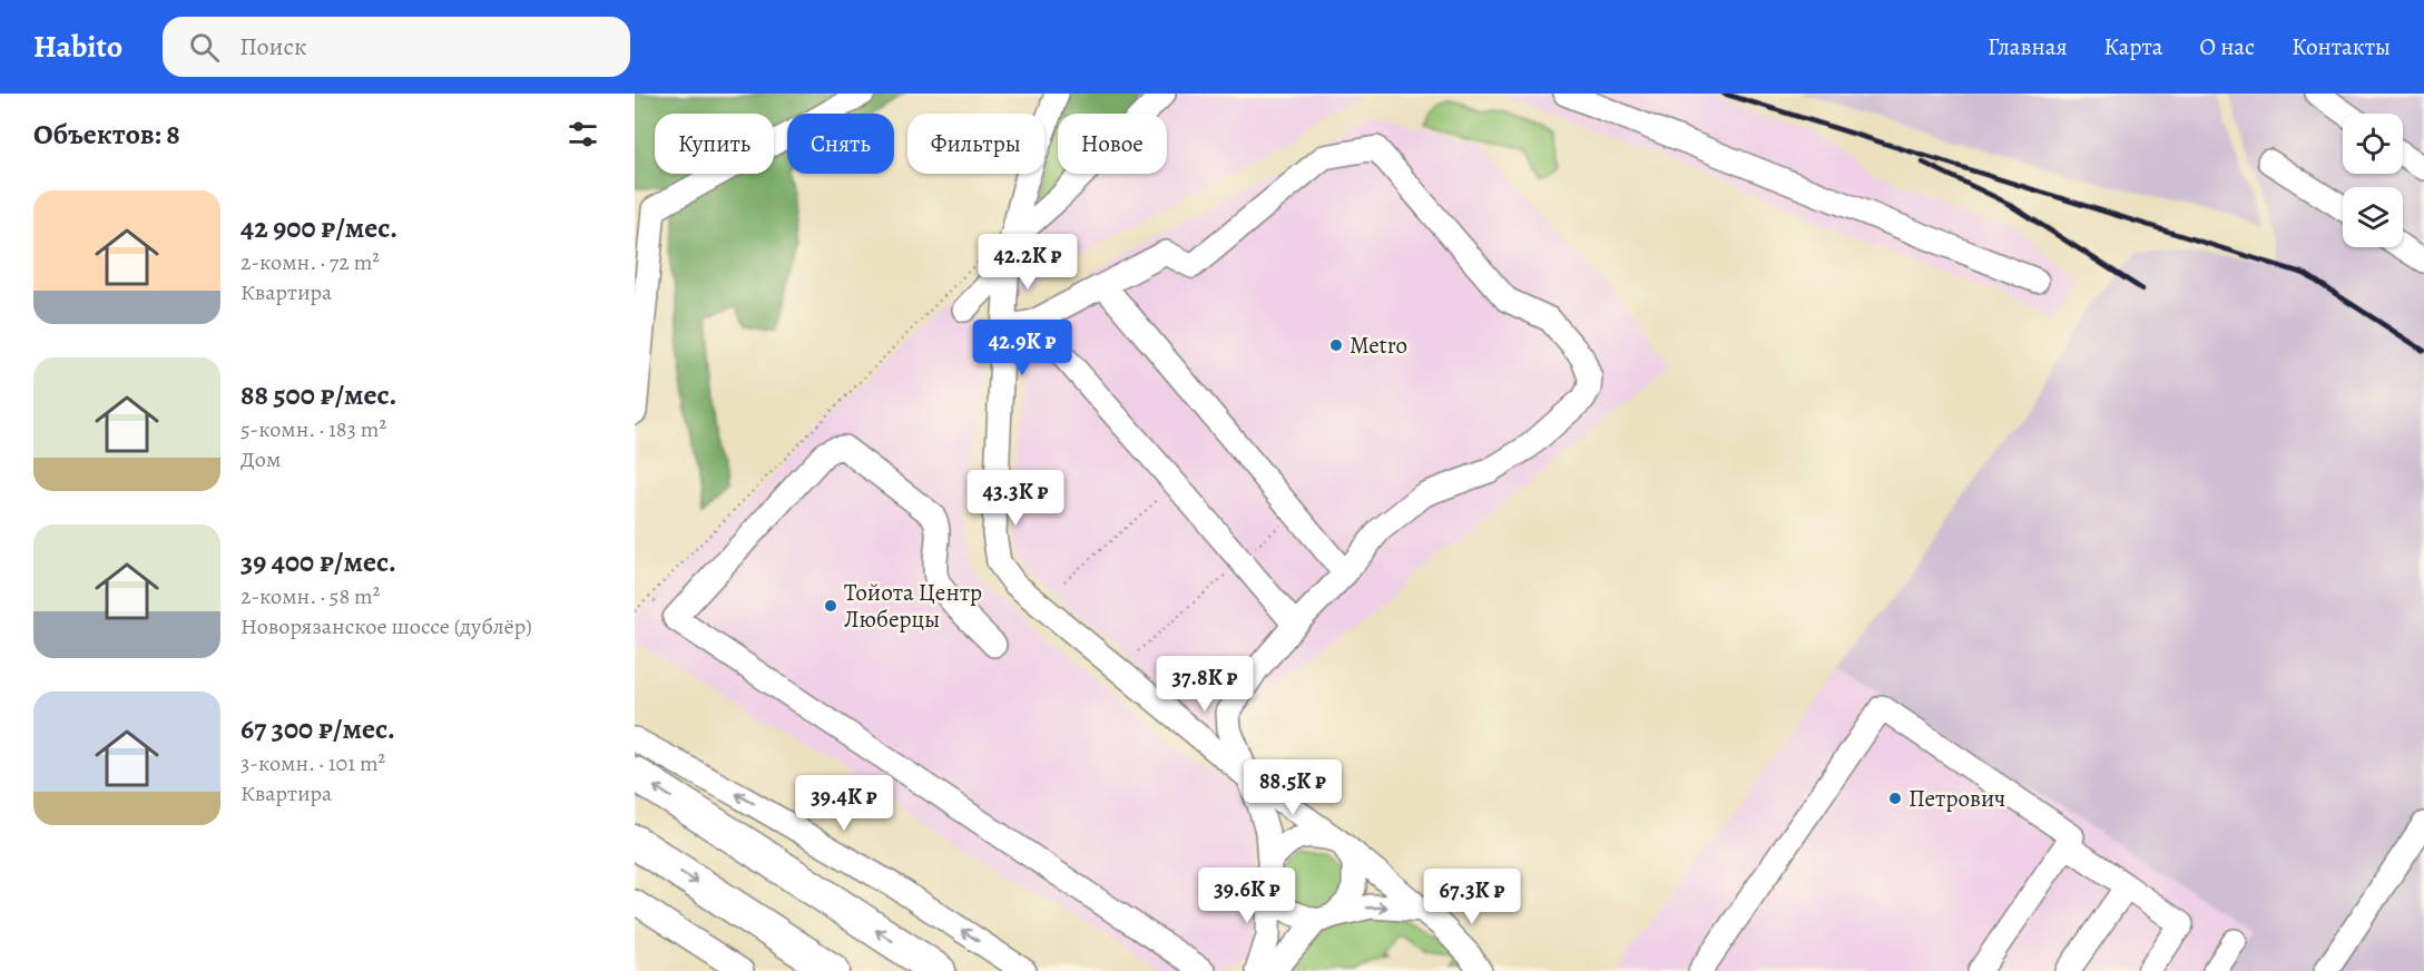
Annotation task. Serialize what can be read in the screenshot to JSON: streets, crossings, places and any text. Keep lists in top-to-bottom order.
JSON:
{
  "places": ["Metro", "Тойота Центр Люберцы", "Петрович"],
  "page": {
    "header": "Habito",
    "search": "Поиск",
    "nav": [
      "Главная",
      "Карта",
      "О нас",
      "Контакты"
    ],
    "heading": "Объектов: 8",
    "chip": [
      "Купить",
      "Снять",
      "Фильтры",
      "Новое"
    ],
    "list": [
      {
        "name": "42 900 ₽/мес.",
        "note": "2-комн. · 72 m² · Квартира"
      },
      {
        "name": "88 500 ₽/мес.",
        "note": "5-комн. · 183 m² · Дом"
      },
      {
        "name": "39 400 ₽/мес.",
        "note": "2-комн. · 58 m² · Новорязанское шоссе (дублёр)"
      },
      {
        "name": "67 300 ₽/мес.",
        "note": "3-комн. · 101 m² · Квартира"
      }
    ],
    "price": [
      "42.2K ₽",
      "42.9K ₽",
      "43.3K ₽",
      "37.8K ₽",
      "88.5K ₽",
      "39.4K ₽",
      "39.6K ₽",
      "67.3K ₽"
    ]
  }
}
